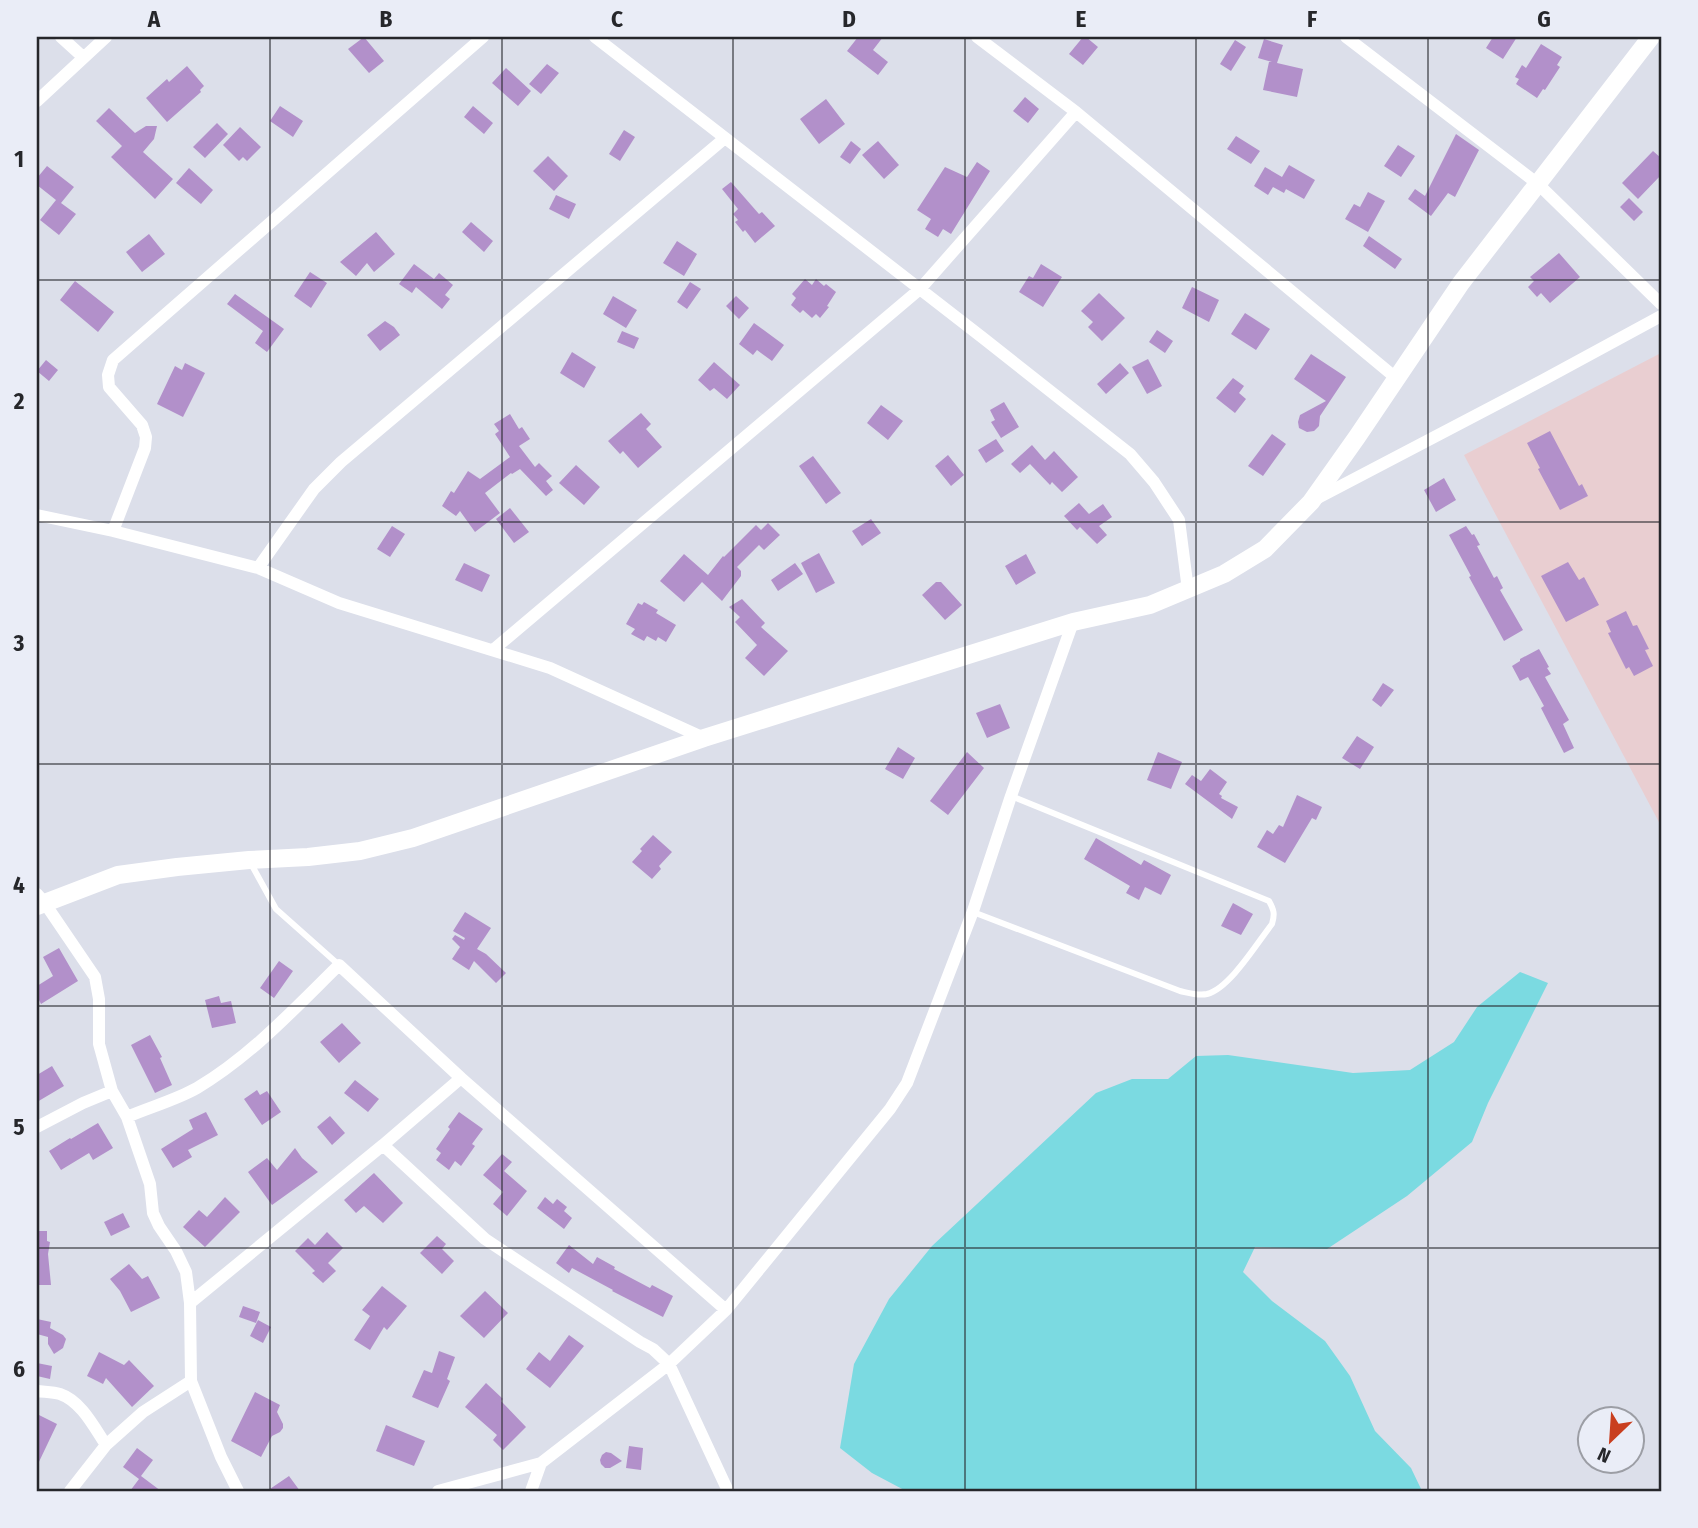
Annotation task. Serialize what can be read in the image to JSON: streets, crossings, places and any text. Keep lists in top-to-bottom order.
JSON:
{
  "north": "bottom left",
  "grid": {
    "columns": [
      "A",
      "B",
      "C",
      "D",
      "E",
      "F",
      "G"
    ],
    "rows": [
      "1",
      "2",
      "3",
      "4",
      "5",
      "6"
    ]
  }
}
